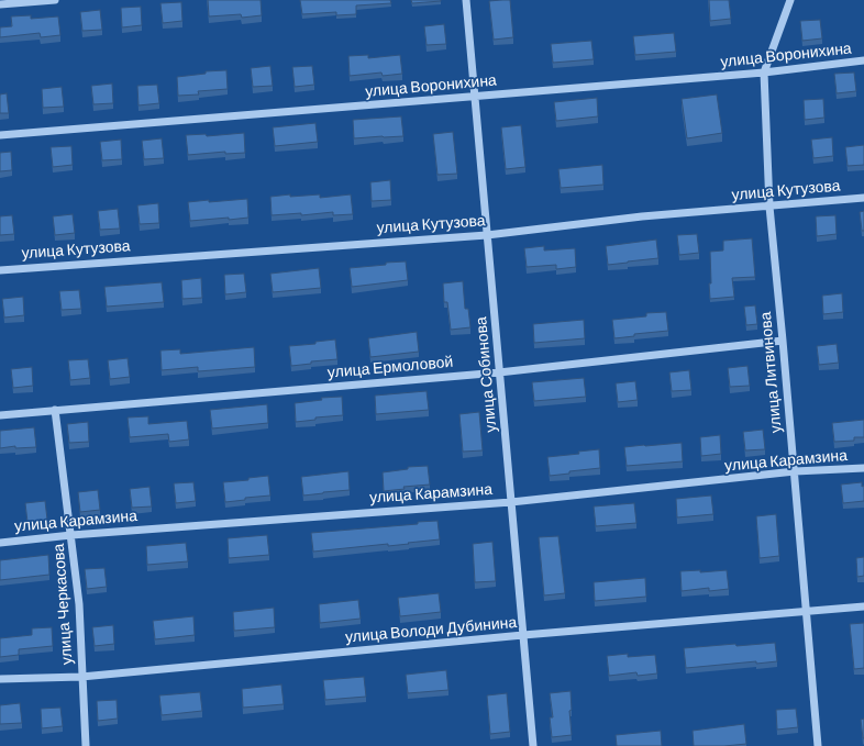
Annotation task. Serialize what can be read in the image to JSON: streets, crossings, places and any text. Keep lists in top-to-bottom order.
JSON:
{
  "streets": {
    "street": [
      "улица Воронихина",
      "улица Кутузова",
      "улица Ермоловой",
      "улица Литвинова",
      "улица Собинова",
      "улица Карамзина",
      "улица Черкасова",
      "улица Володи Дубинина"
    ]
  },
  "crossings": [
    ["улица Воронихина", "улица Литвинова"],
    ["улица Воронихина", "улица Собинова"],
    ["улица Кутузова", "улица Литвинова"],
    ["улица Кутузова", "улица Собинова"],
    ["улица Ермоловой", "улица Литвинова"],
    ["улица Ермоловой", "улица Собинова"],
    ["улица Ермоловой", "улица Черкасова"],
    ["улица Литвинова", "улица Карамзина"],
    ["улица Литвинова", "улица Володи Дубинина"],
    ["улица Собинова", "улица Карамзина"],
    ["улица Собинова", "улица Володи Дубинина"],
    ["улица Карамзина", "улица Черкасова"],
    ["улица Черкасова", "улица Володи Дубинина"]
  ]
}
